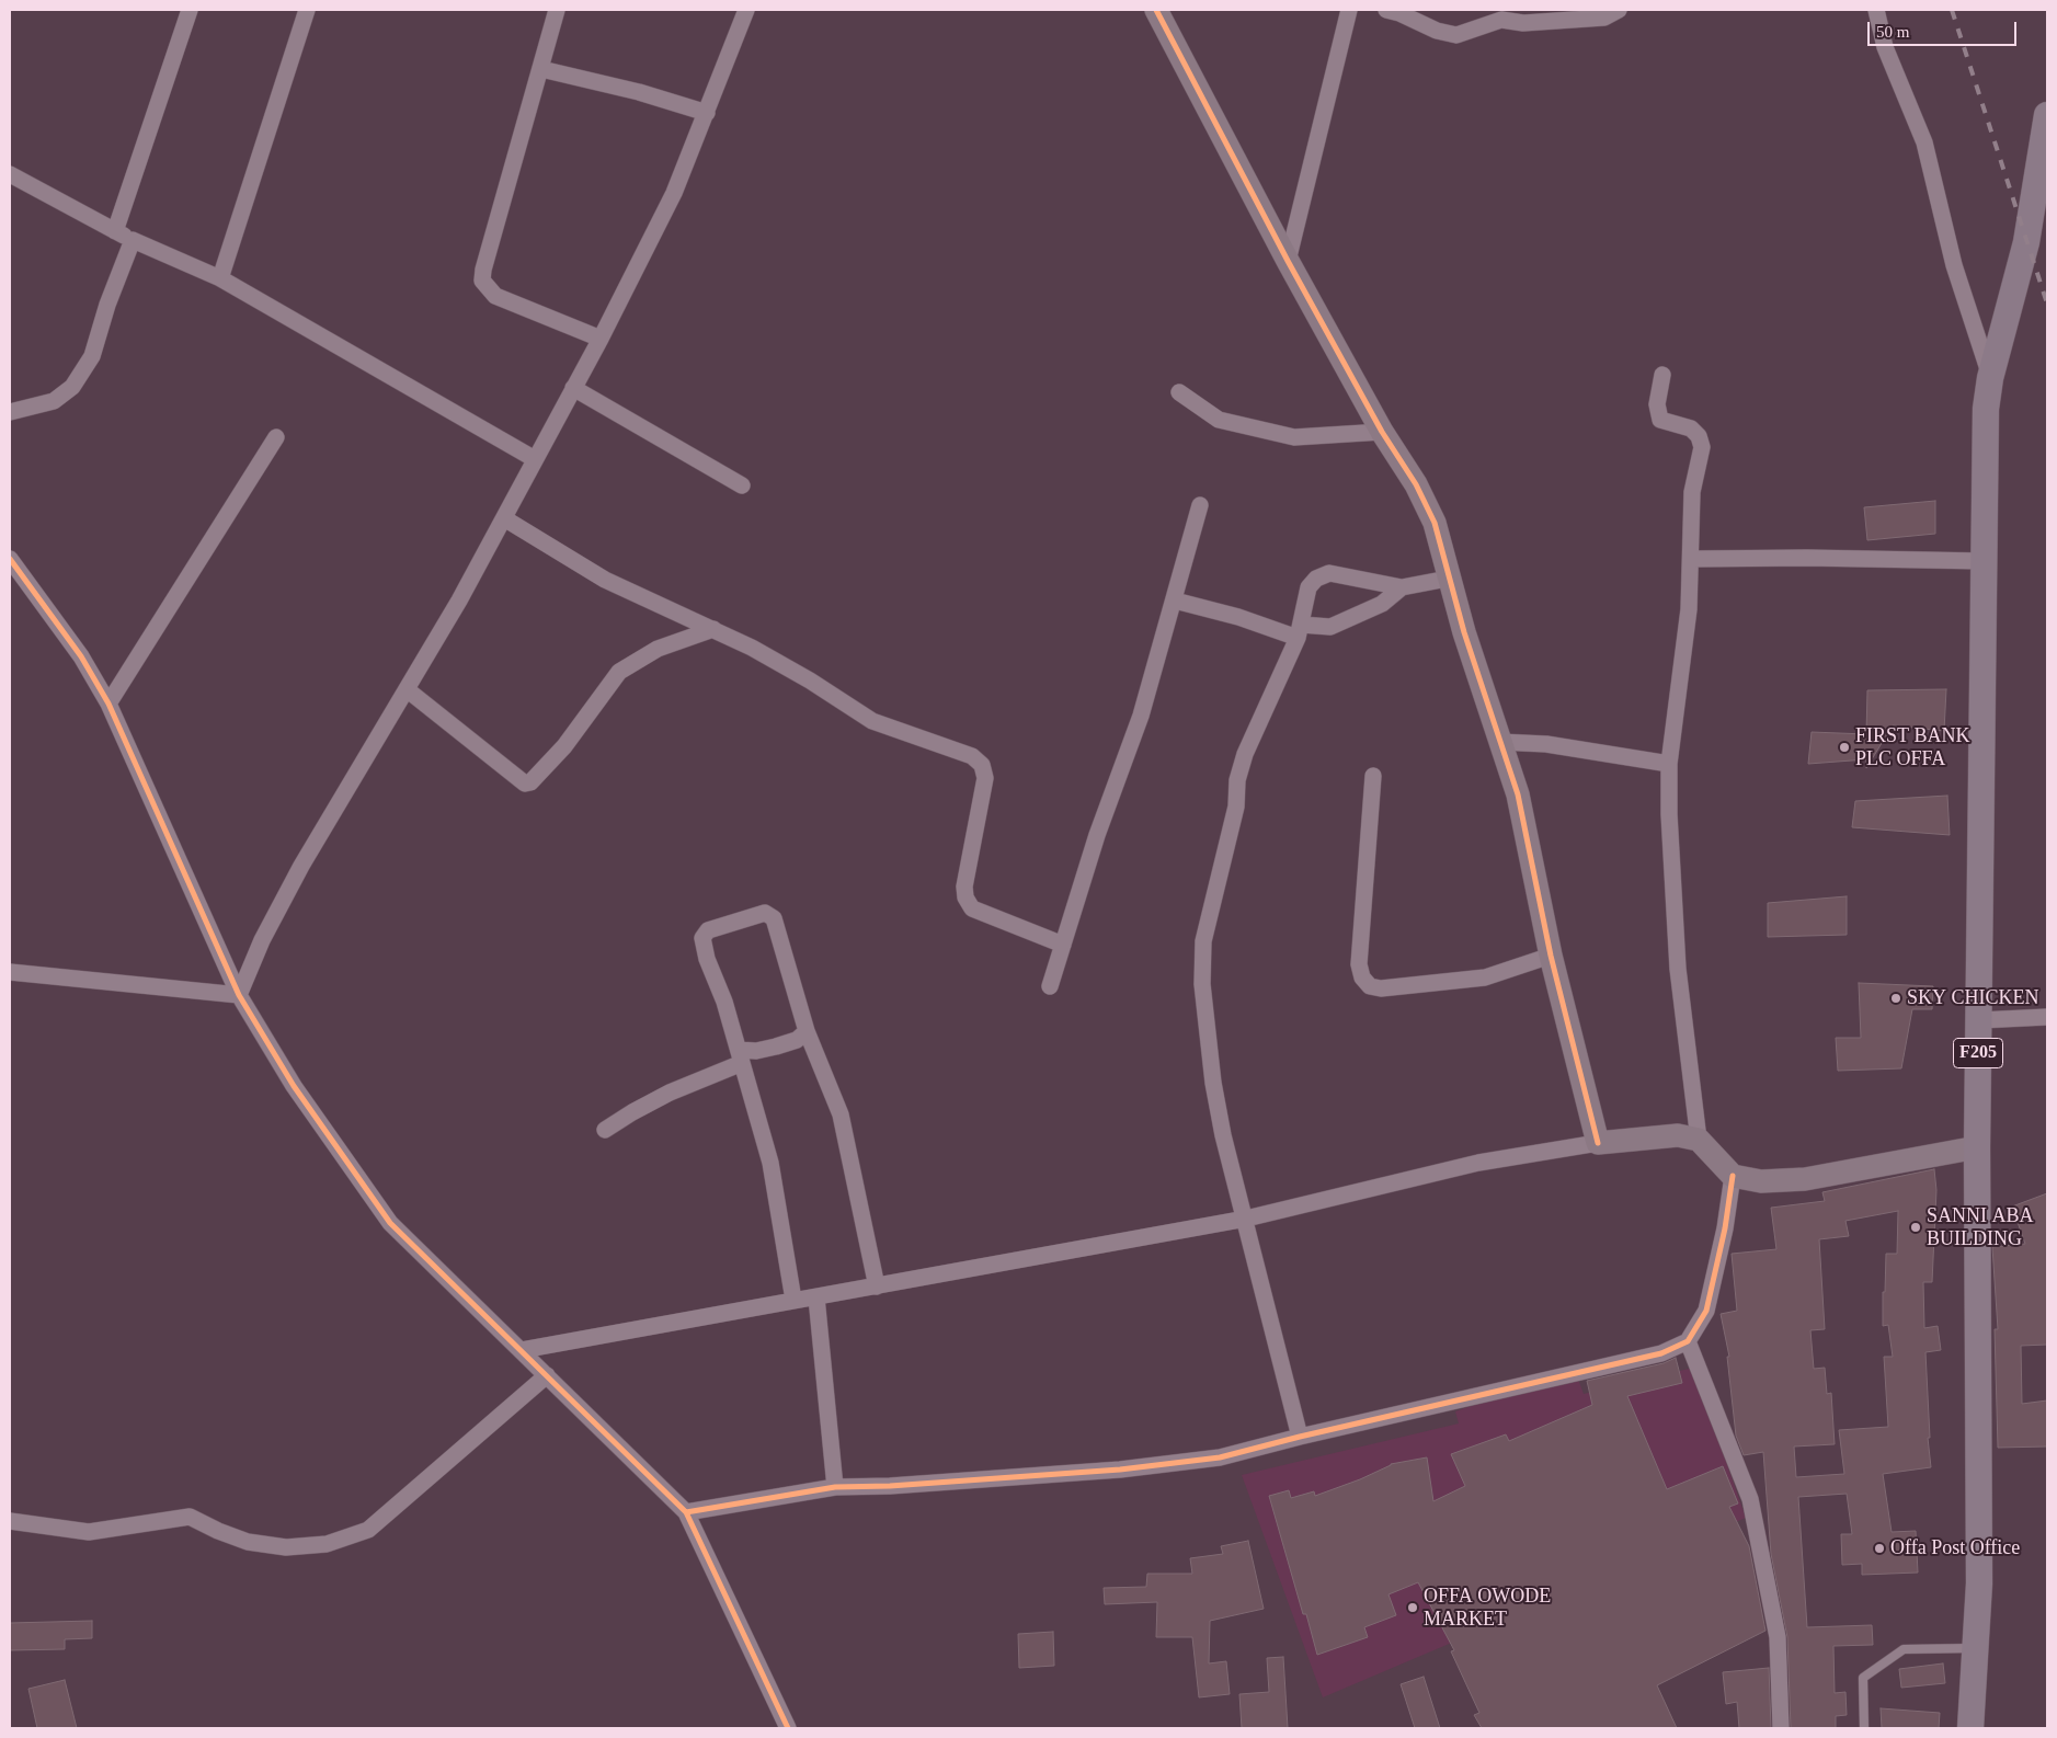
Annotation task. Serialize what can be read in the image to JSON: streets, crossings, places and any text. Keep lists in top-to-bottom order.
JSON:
{
  "streets": {
    "main road": ["F205"]
  },
  "places": [
    "FIRST BANK PLC OFFA",
    "SKY CHICKEN",
    "SANNI ABA BUILDING",
    "Offa Post Office",
    "OFFA OWODE MARKET"
  ],
  "scale_bar": "50 m"
}
